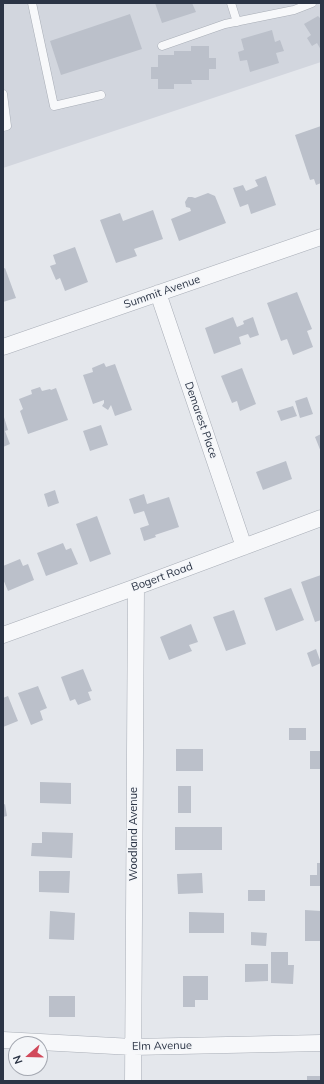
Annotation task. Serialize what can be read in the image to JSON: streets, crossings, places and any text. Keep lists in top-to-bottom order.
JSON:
{
  "streets": {
    "street": [
      "Summit Avenue",
      "Demarest Place",
      "Bogert Road",
      "Woodland Avenue",
      "Elm Avenue"
    ]
  },
  "crossings": [
    ["Summit Avenue", "Demarest Place"],
    ["Demarest Place", "Bogert Road"],
    ["Bogert Road", "Woodland Avenue"],
    ["Woodland Avenue", "Elm Avenue"]
  ],
  "north": "left"
}
